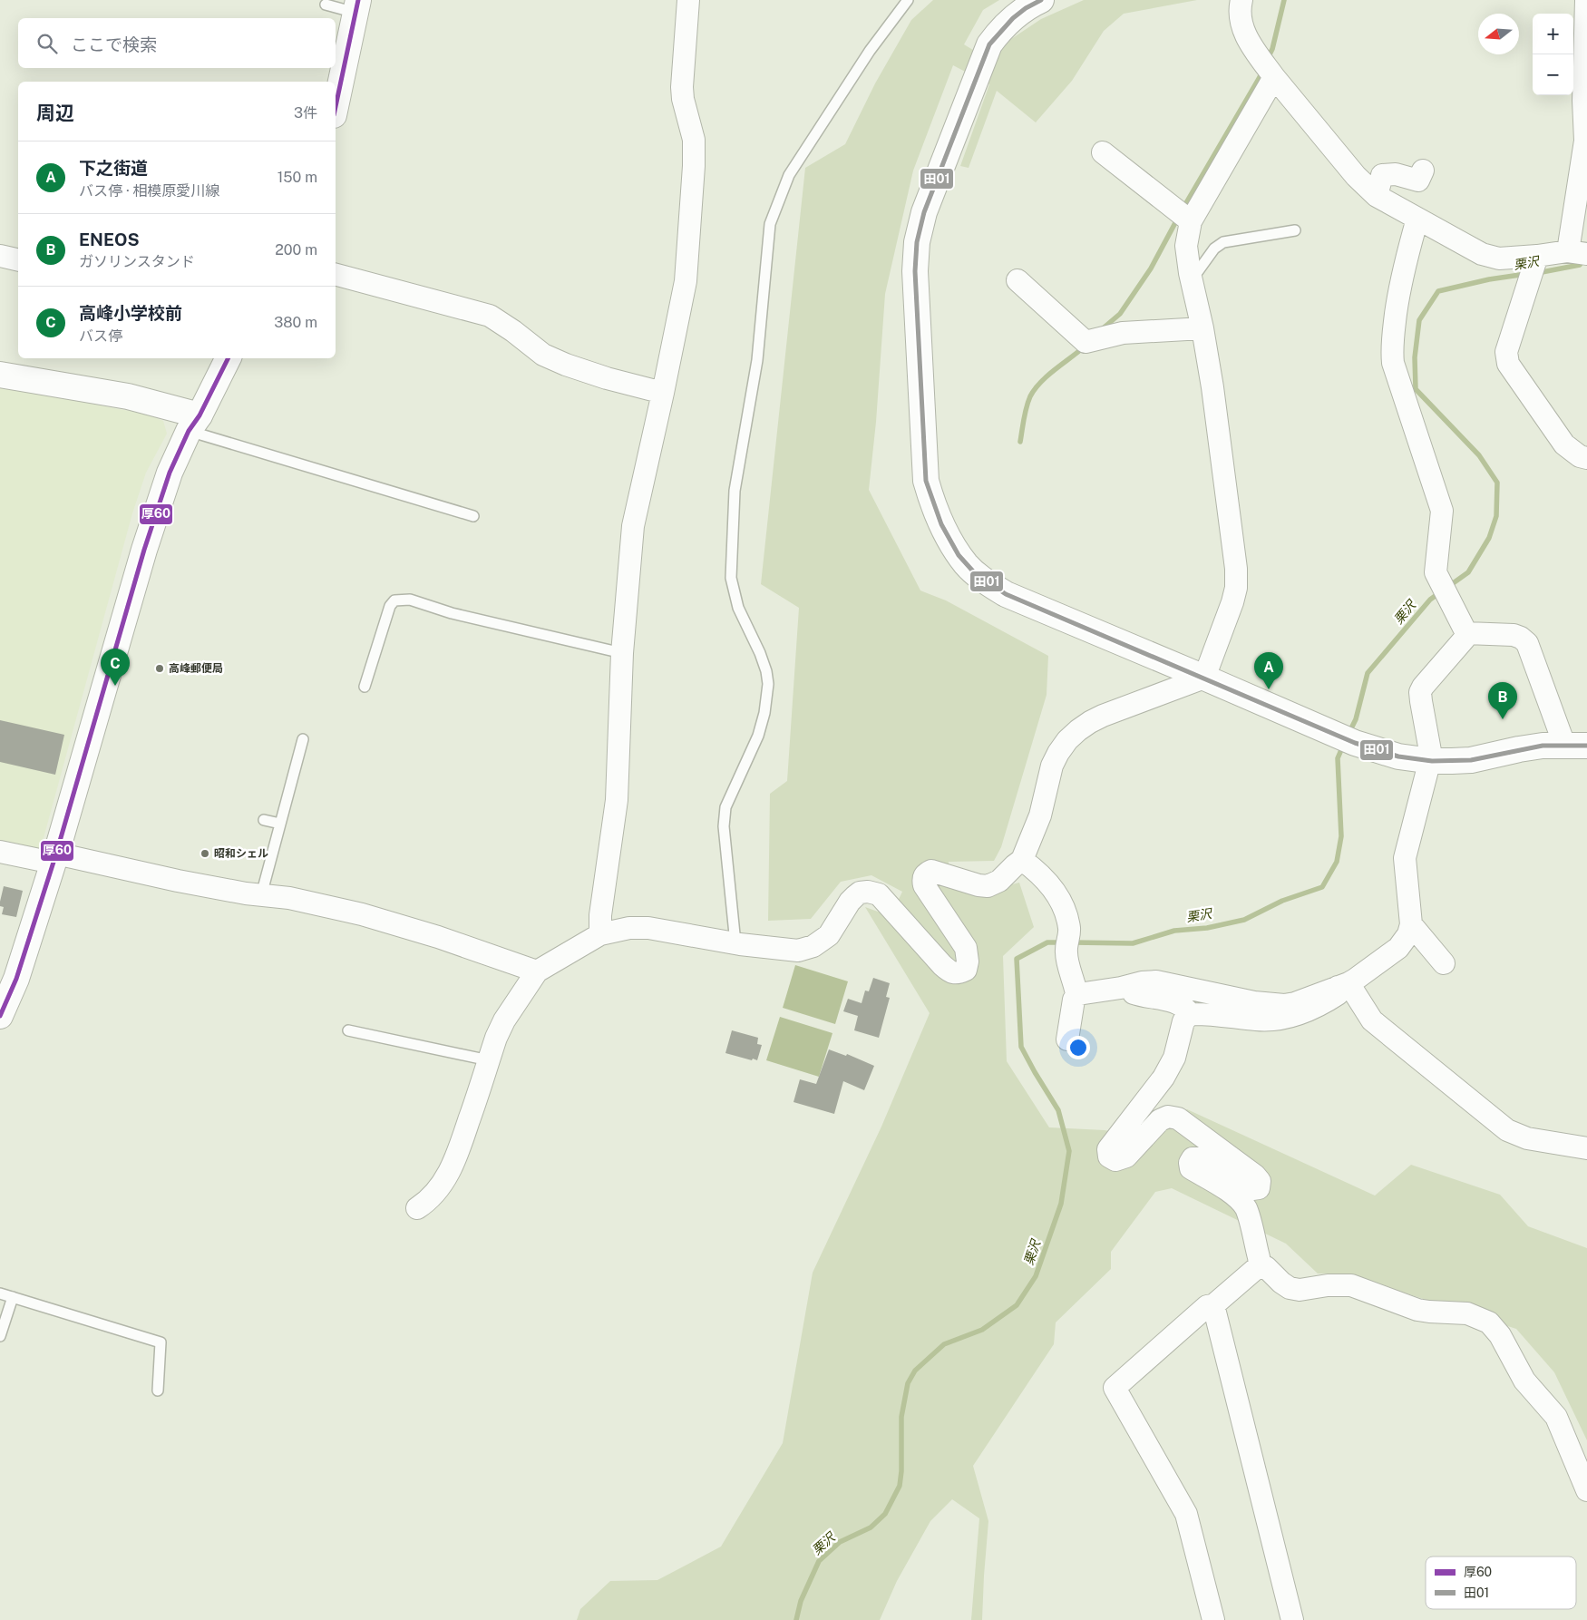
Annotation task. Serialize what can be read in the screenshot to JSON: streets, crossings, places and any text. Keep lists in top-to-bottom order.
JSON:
{
  "water": ["栗沢"],
  "places": ["高峰郵便局", "昭和シェル"],
  "lines": ["transit line 厚60", "transit line 田01"],
  "legend": ["厚60", "田01"],
  "north": "left",
  "page": {
    "map_buttons": ["+", "−"],
    "search": "ここで検索",
    "heading": ["周辺", "3件"],
    "list": [
      {
        "mark": "A",
        "name": "下之街道",
        "note": "バス停 · 相模原愛川線",
        "value": "150 m"
      },
      {
        "mark": "B",
        "name": "ENEOS",
        "note": "ガソリンスタンド",
        "value": "200 m"
      },
      {
        "mark": "C",
        "name": "高峰小学校前",
        "note": "バス停",
        "value": "380 m"
      }
    ],
    "pins": ["C", "A", "B"]
  }
}
